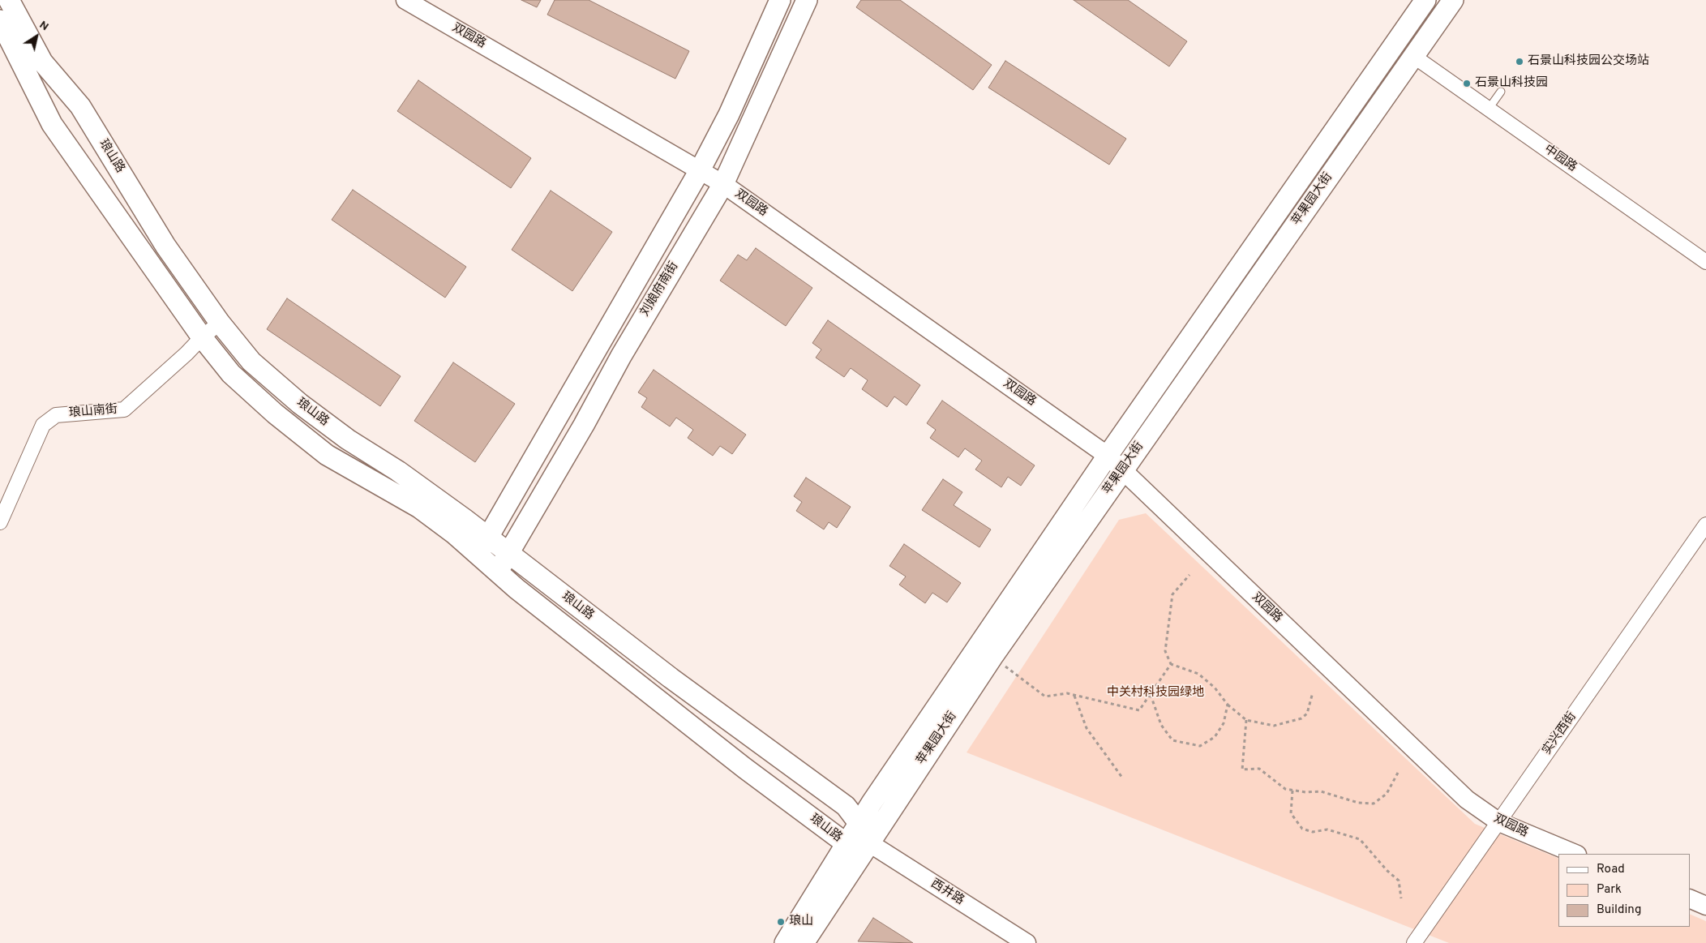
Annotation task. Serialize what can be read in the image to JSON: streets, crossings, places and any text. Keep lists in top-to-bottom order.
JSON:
{
  "streets": {
    "main road": ["琅山路", "苹果园大街", "刘娘府南街"],
    "street": [
      "双园路",
      "中园路",
      "琅山南街",
      "实兴西街",
      "西井路"
    ]
  },
  "crossings": [
    ["双园路", "苹果园大街"],
    ["双园路", "刘娘府南街"],
    ["双园路", "实兴西街"],
    ["琅山路", "苹果园大街"],
    ["琅山路", "刘娘府南街"],
    ["琅山路", "琅山南街"],
    ["琅山路", "西井路"],
    ["中园路", "苹果园大街"],
    ["苹果园大街", "西井路"]
  ],
  "parks": ["中关村科技园绿地"],
  "places": ["石景山科技园公交场站", "石景山科技园", "琅山"],
  "legend": ["Road", "Park", "Building"],
  "north": "top right"
}
